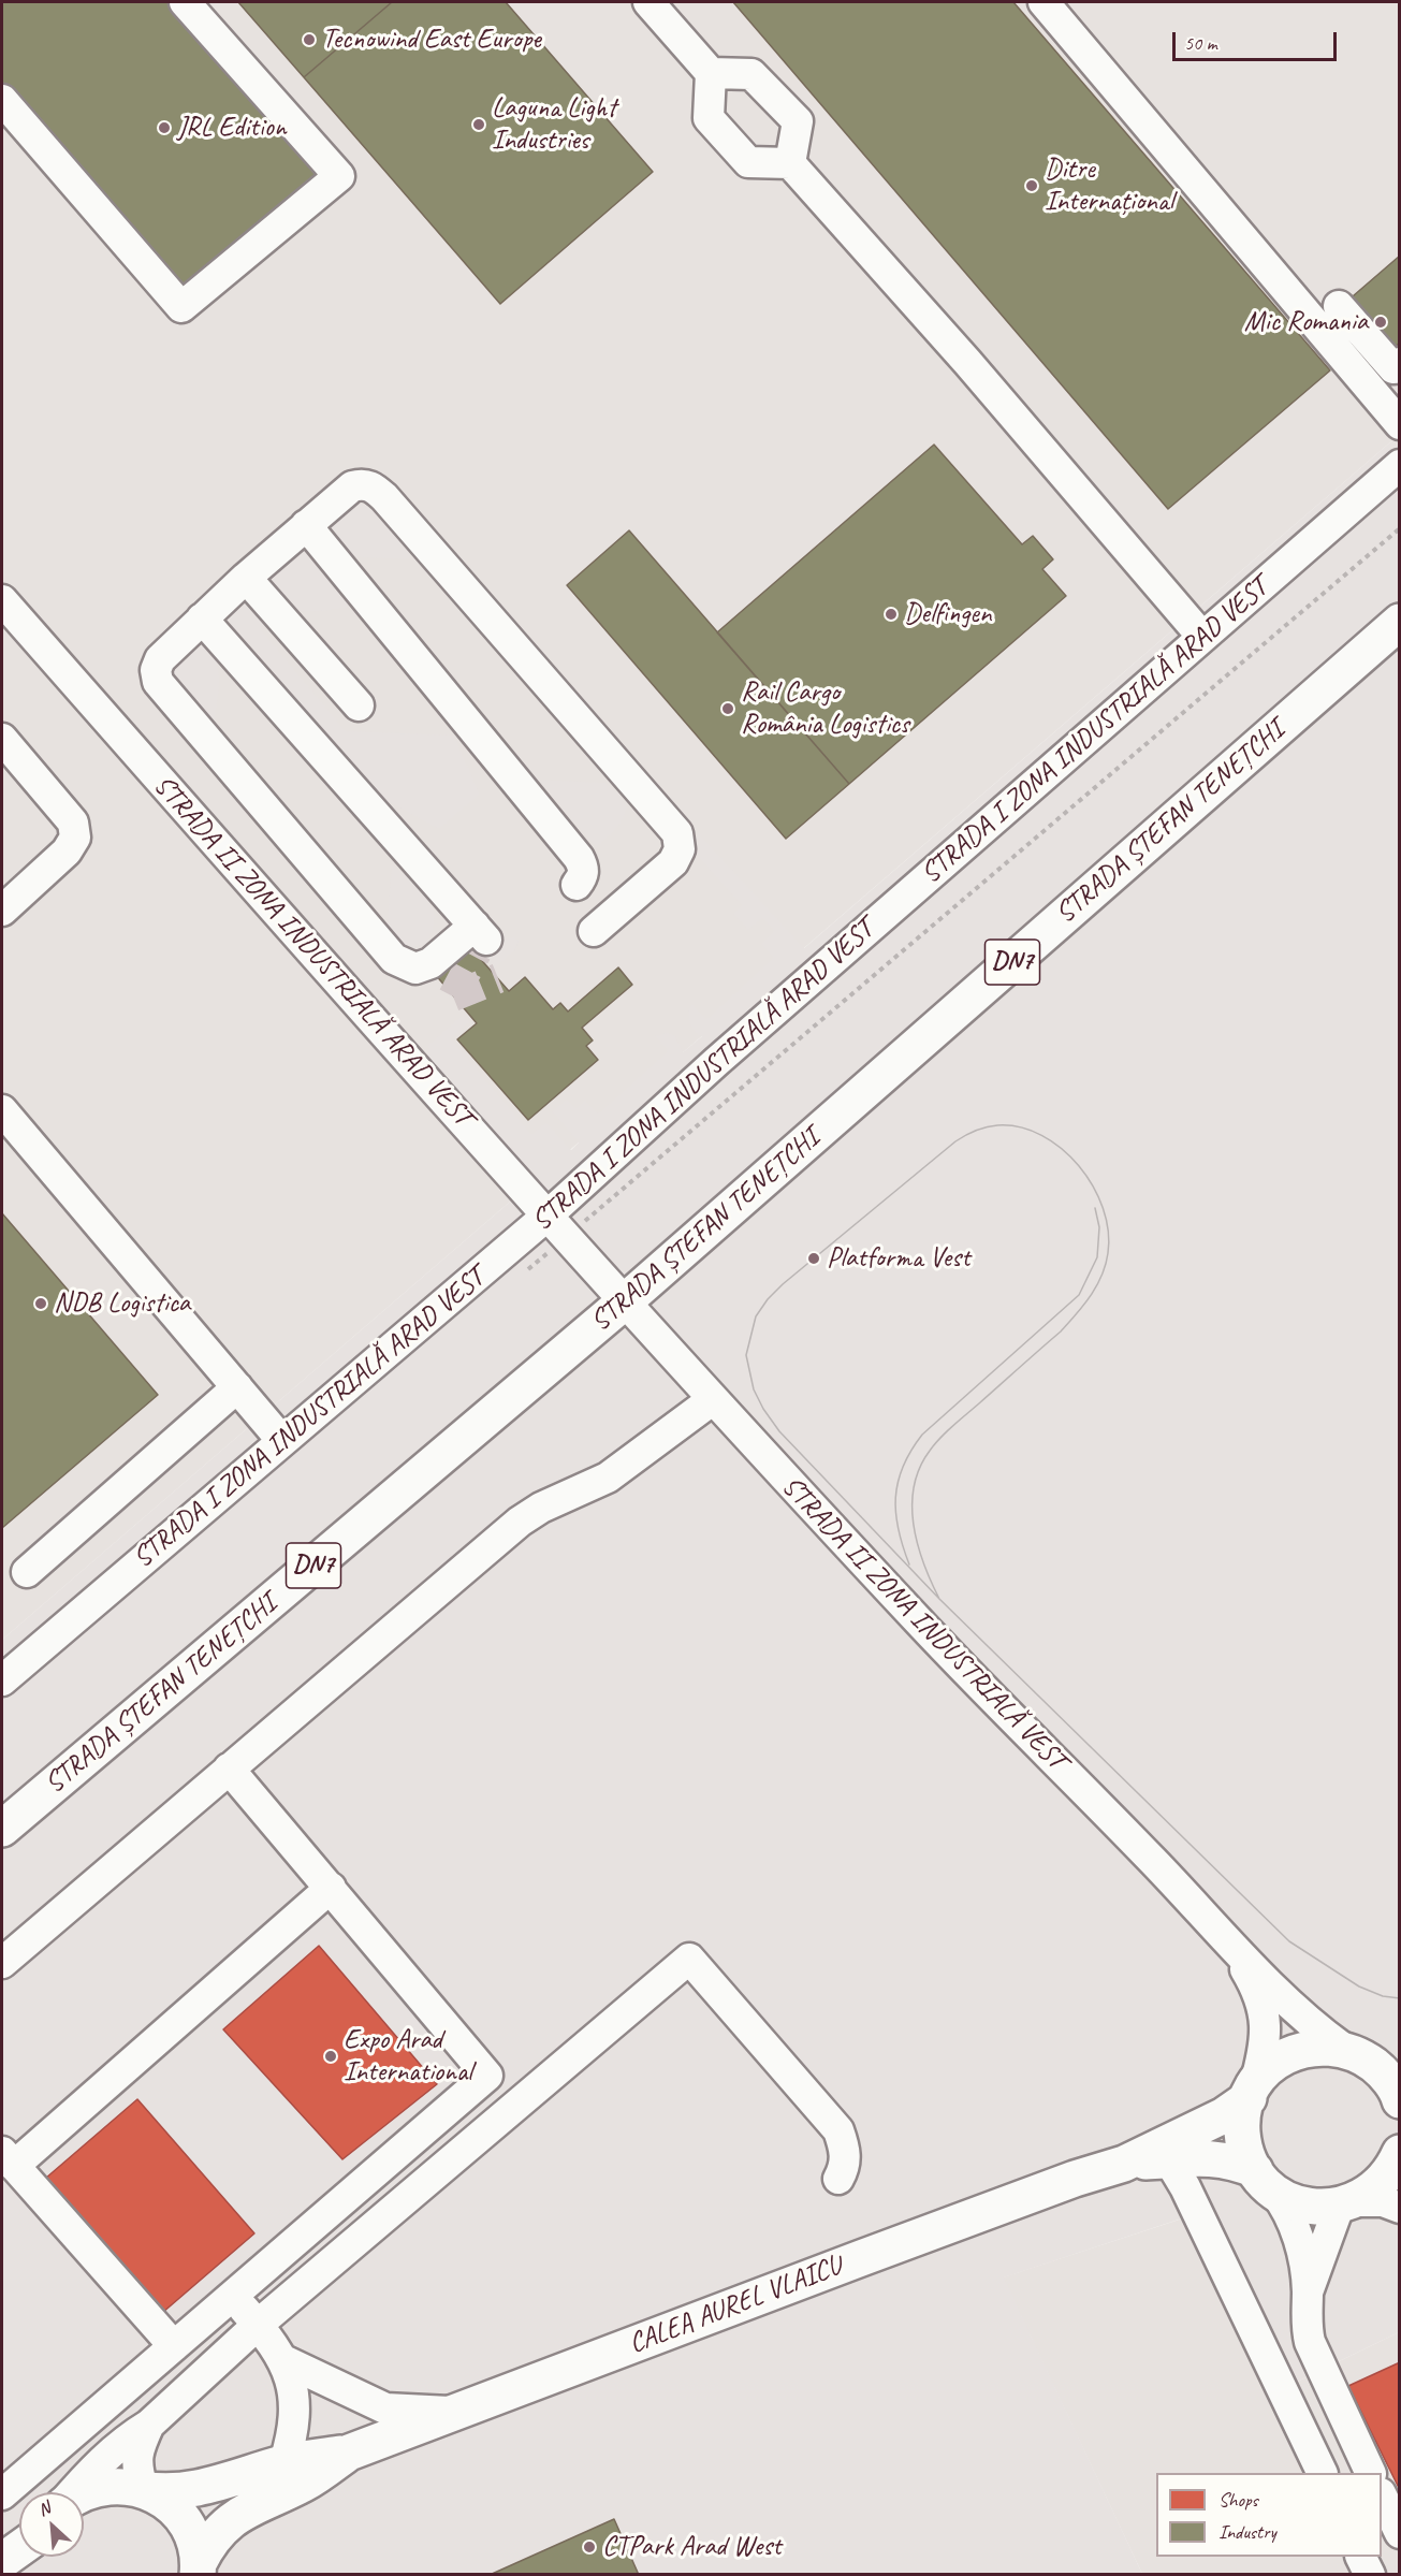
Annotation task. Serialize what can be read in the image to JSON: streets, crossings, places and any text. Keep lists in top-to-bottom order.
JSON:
{
  "streets": {
    "main road": ["STRADA ȘTEFAN TENEȚCHI", "DN7", "CALEA AUREL VLAICU"],
    "street": ["STRADA I ZONA INDUSTRIALĂ ARAD VEST", "STRADA II ZONA INDUSTRIALĂ ARAD VEST", "STRADA II ZONA INDUSTRIALĂ VEST"]
  },
  "crossings": [
    ["STRADA I ZONA INDUSTRIALĂ ARAD VEST", "STRADA II ZONA INDUSTRIALĂ ARAD VEST"],
    ["STRADA ȘTEFAN TENEȚCHI", "STRADA II ZONA INDUSTRIALĂ ARAD VEST"],
    ["STRADA ȘTEFAN TENEȚCHI", "STRADA II ZONA INDUSTRIALĂ VEST"],
    ["STRADA II ZONA INDUSTRIALĂ ARAD VEST", "STRADA II ZONA INDUSTRIALĂ VEST"],
    ["STRADA II ZONA INDUSTRIALĂ VEST", "CALEA AUREL VLAICU"]
  ],
  "places": [
    "Tecnowind East Europe",
    "Laguna Light Industries",
    "JRL Edition",
    "Ditre Internațional",
    "Mic Romania",
    "Delfingen",
    "Rail Cargo România Logistics",
    "Platforma Vest",
    "NDB Logistica",
    "Expo Arad International",
    "CTPark Arad West"
  ],
  "legend": ["Shops", "Industry"],
  "scale_bar": "50 m",
  "north": "top left"
}
